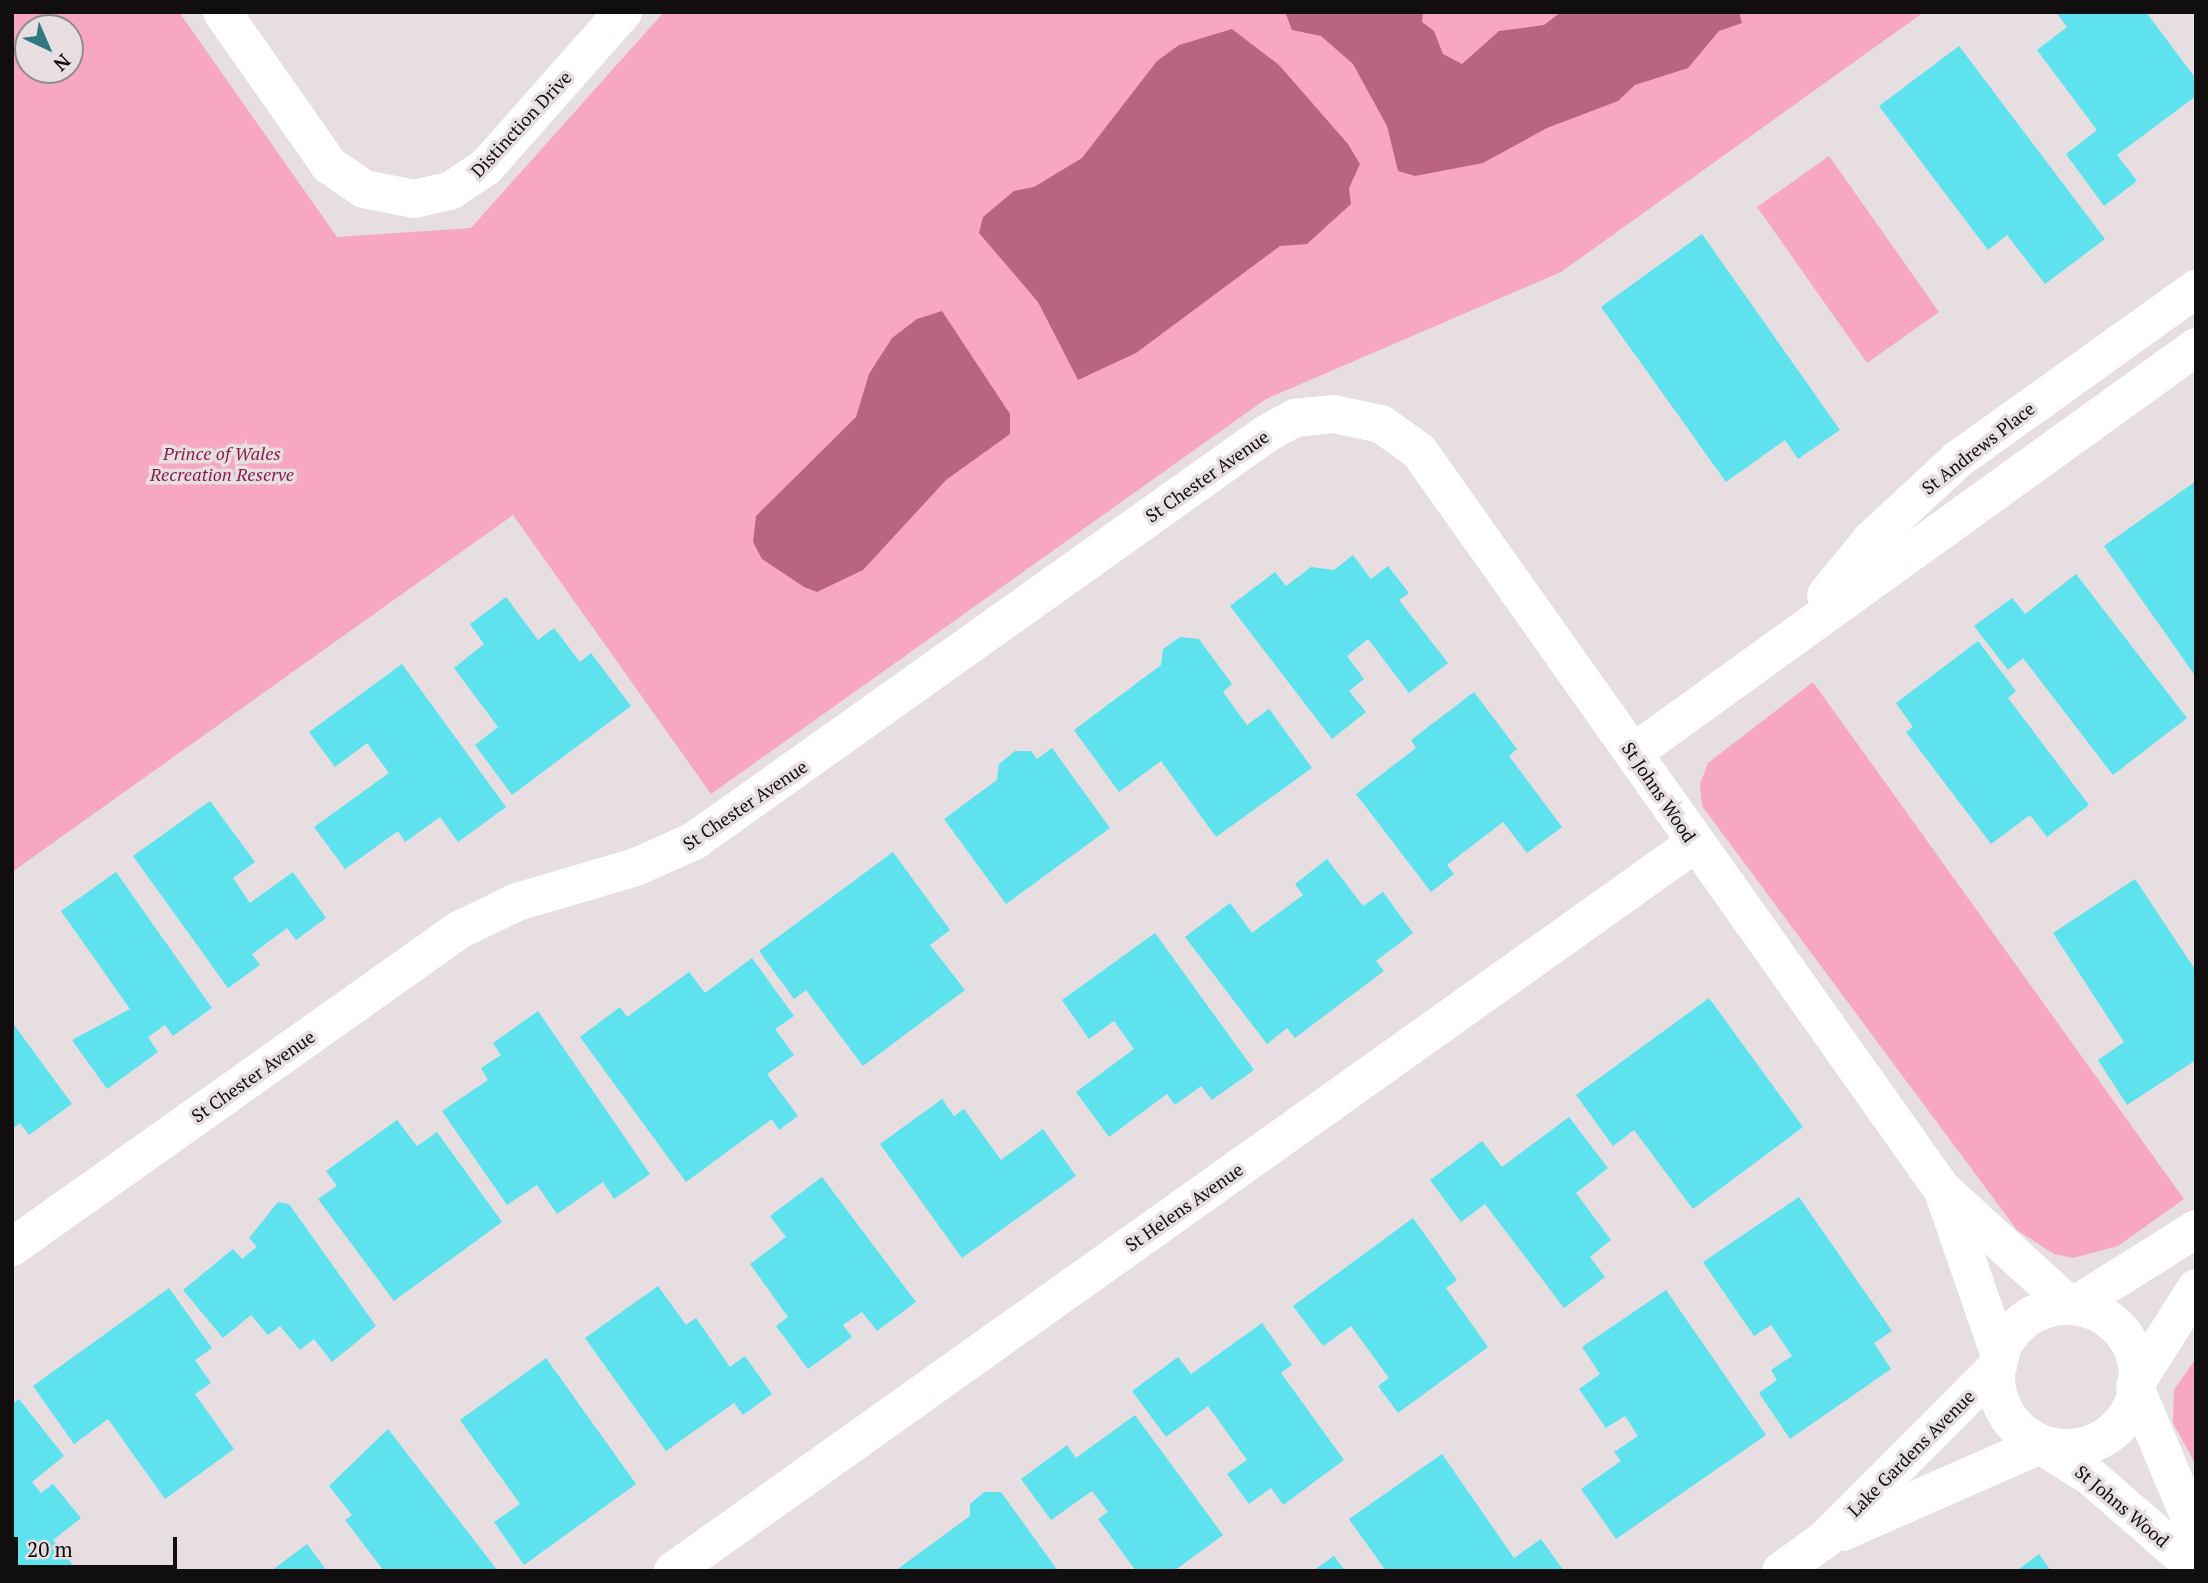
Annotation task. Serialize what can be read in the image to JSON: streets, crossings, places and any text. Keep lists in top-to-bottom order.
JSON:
{
  "streets": {
    "street": [
      "Distinction Drive",
      "St Andrews Place",
      "St Chester Avenue",
      "St Johns Wood",
      "St Helens Avenue",
      "Lake Gardens Avenue"
    ]
  },
  "crossings": [
    ["St Andrews Place", "St Johns Wood"],
    ["St Chester Avenue", "St Johns Wood"],
    ["St Johns Wood", "St Helens Avenue"],
    ["St Johns Wood", "Lake Gardens Avenue"]
  ],
  "parks": ["Prince of Wales Recreation Reserve"],
  "scale_bar": "20 m",
  "north": "bottom right"
}
